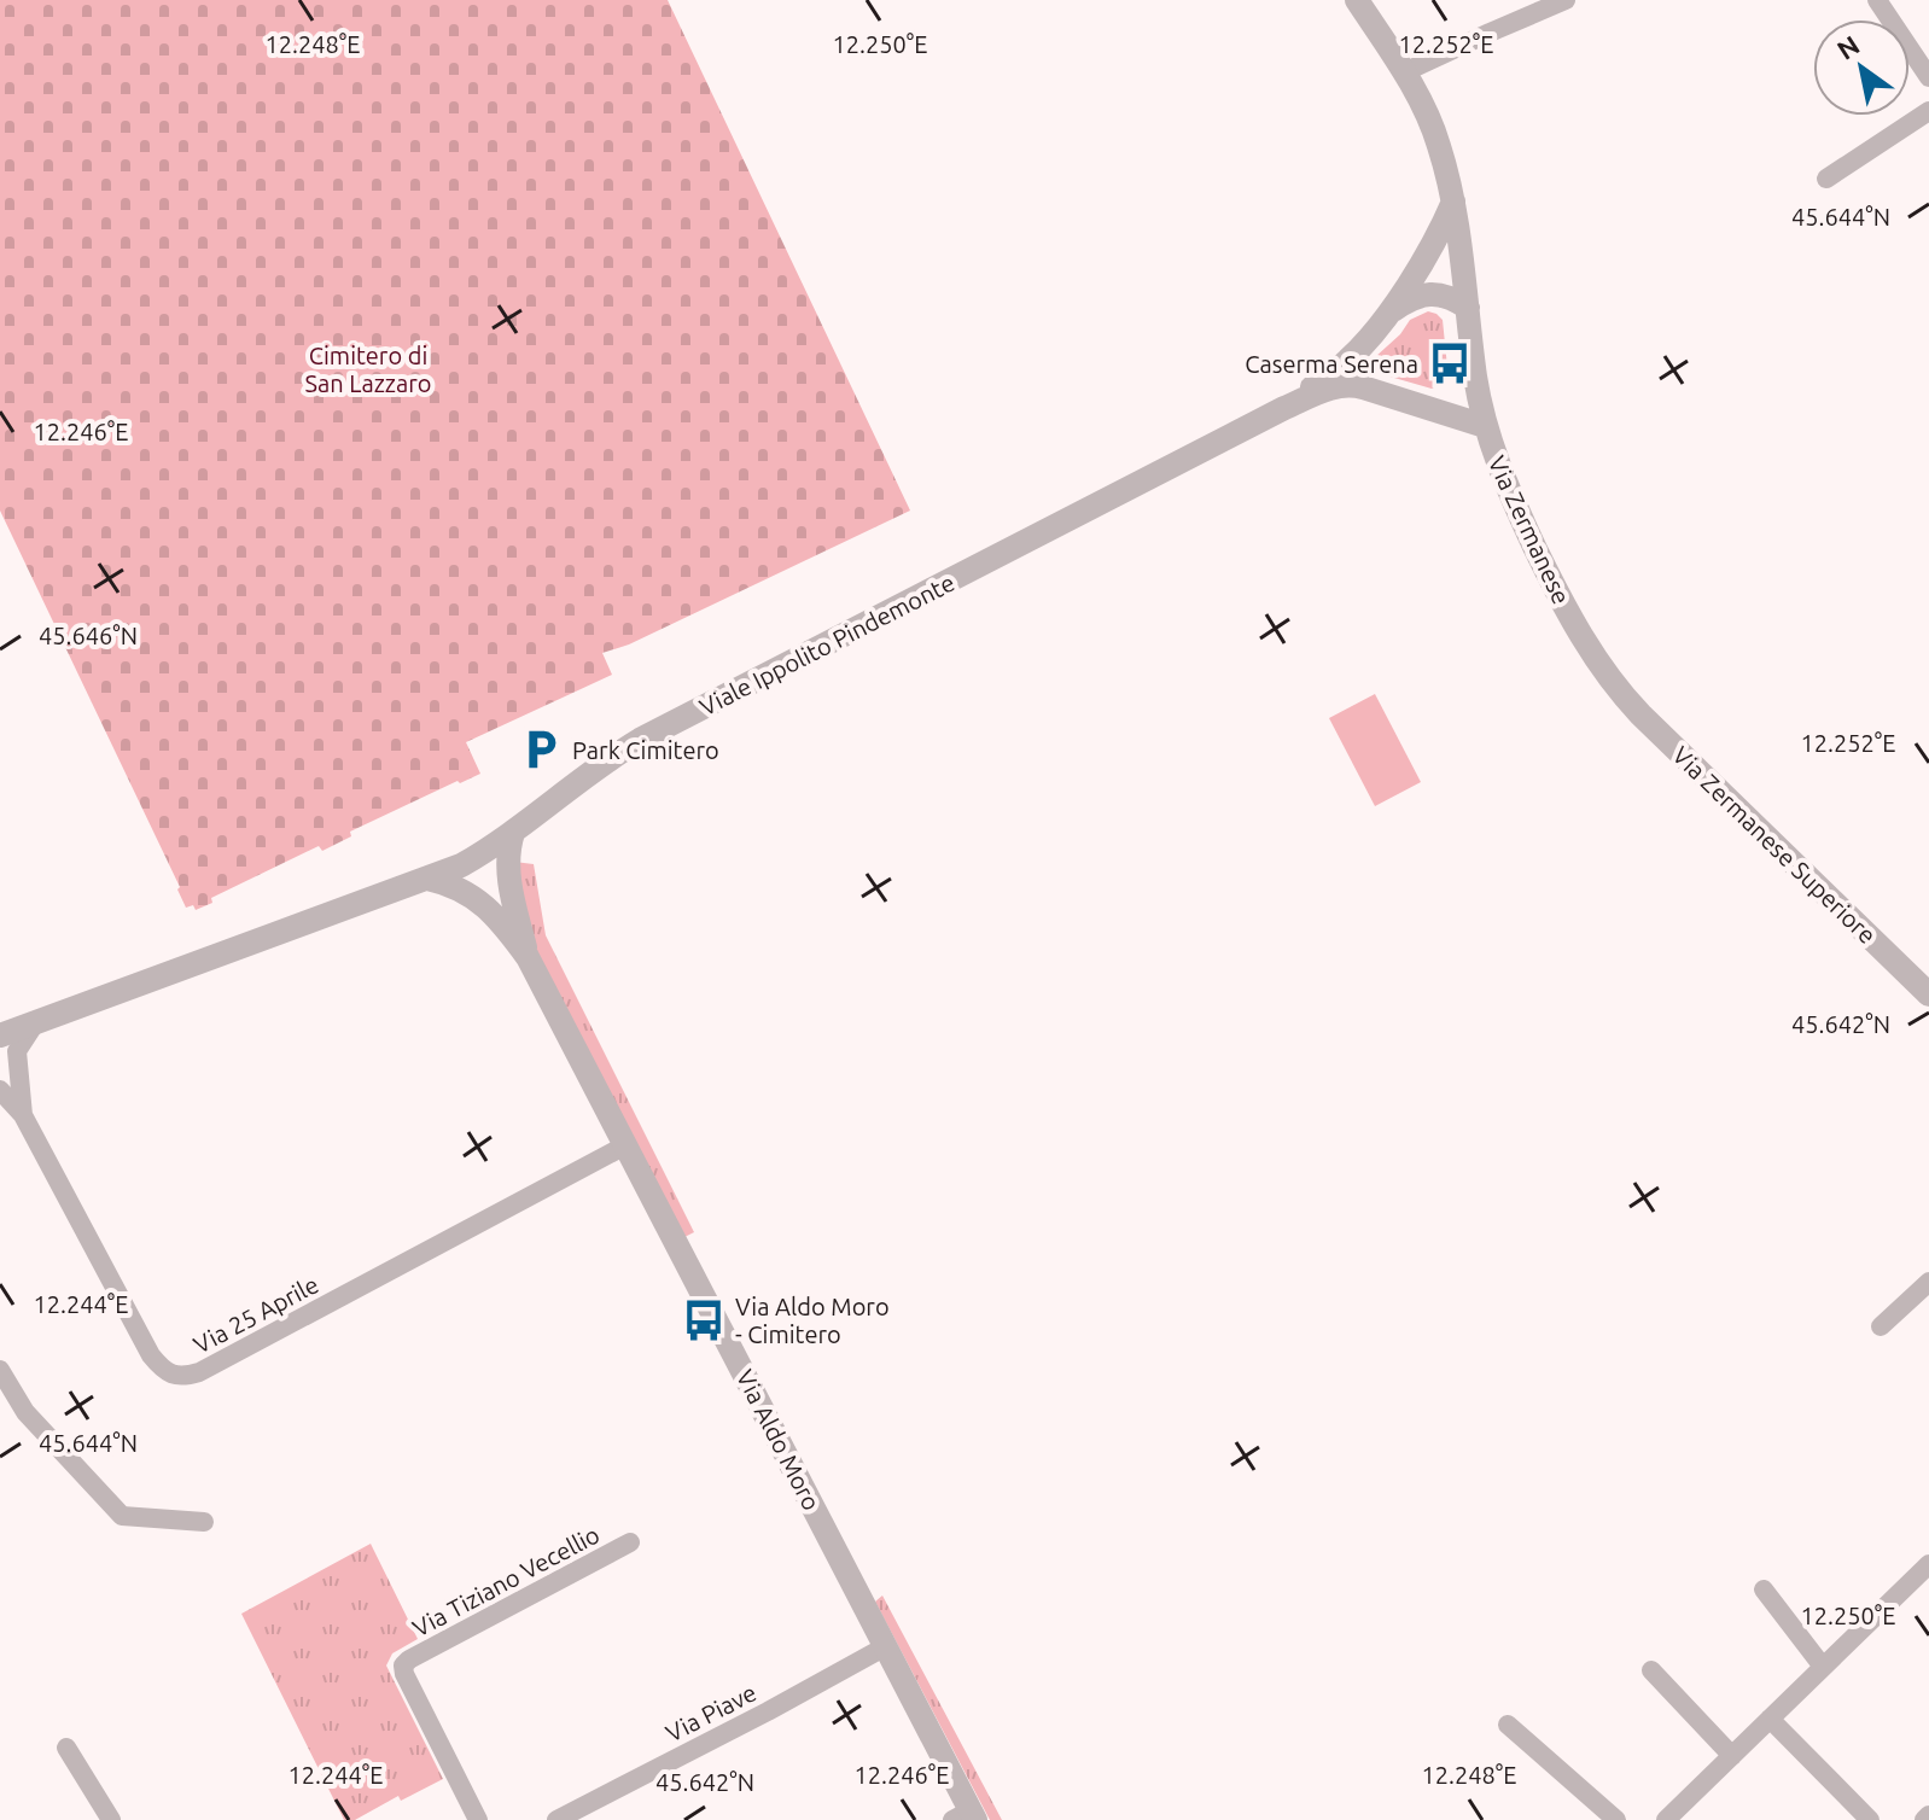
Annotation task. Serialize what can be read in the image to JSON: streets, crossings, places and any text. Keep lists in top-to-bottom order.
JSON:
{
  "streets": {
    "street": [
      "Via Zermanese",
      "Viale Ippolito Pindemonte",
      "Via Zermanese Superiore",
      "Via 25 Aprile",
      "Via Aldo Moro",
      "Via Tiziano Vecellio",
      "Via Piave"
    ]
  },
  "crossings": [
    ["Via Zermanese", "Viale Ippolito Pindemonte"],
    ["Via Zermanese", "Via Zermanese Superiore"],
    ["Viale Ippolito Pindemonte", "Via 25 Aprile"],
    ["Via 25 Aprile", "Via Aldo Moro"],
    ["Via Aldo Moro", "Via Piave"]
  ],
  "parks": ["Cimitero di San Lazzaro"],
  "places": {
    "bus stop": ["Caserma Serena", "Via Aldo Moro - Cimitero"],
    "parking": ["Park Cimitero"]
  },
  "north": "top left",
  "coordinates": [
    "12.252°E",
    "12.248°E",
    "12.250°E",
    "45.644°N",
    "12.246°E",
    "45.646°N",
    "45.642°N",
    "12.244°E"
  ]
}
